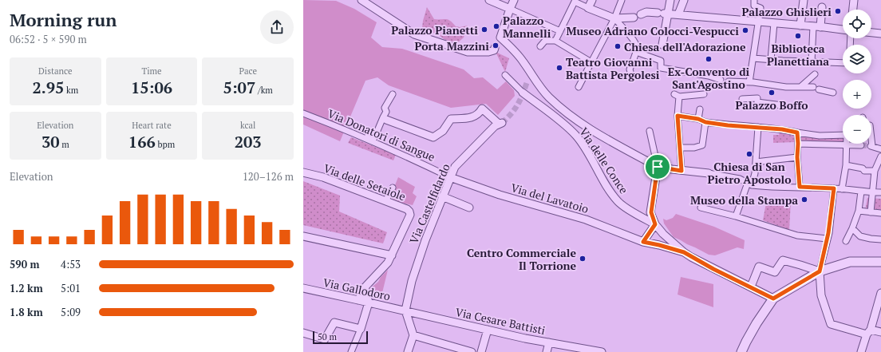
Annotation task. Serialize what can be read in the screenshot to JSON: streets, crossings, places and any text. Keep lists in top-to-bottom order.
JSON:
{
  "streets": {
    "street": [
      "Via Donatori di Sangue",
      "Via delle Conce",
      "Via delle Setaiole",
      "Via del Lavatoio",
      "Via Castelfidardo",
      "Via Gallodoro",
      "Via Cesare Battisti"
    ]
  },
  "crossings": [
    ["Via Donatori di Sangue", "Via del Lavatoio"],
    ["Via Donatori di Sangue", "Via Castelfidardo"],
    ["Via delle Setaiole", "Via Gallodoro"],
    ["Via del Lavatoio", "Via Castelfidardo"],
    ["Via Castelfidardo", "Via Gallodoro"],
    ["Via Castelfidardo", "Via Cesare Battisti"],
    ["Via Gallodoro", "Via Cesare Battisti"]
  ],
  "places": [
    "Palazzo Ghislieri",
    "Palazzo Mannelli",
    "Palazzo Pianetti",
    "Museo Adriano Colocci-Vespucci",
    "Biblioteca Planettiana",
    "Porta Mazzini",
    "Chiesa dell'Adorazione",
    "Ex-Convento di Sant'Agostino",
    "Teatro Giovanni Battista Pergolesi",
    "Palazzo Boffo",
    "Chiesa di San Pietro Apostolo",
    "Museo della Stampa",
    "Centro Commerciale Il Torrione"
  ],
  "scale_bar": "50 m",
  "page": {
    "heading": ["Morning run", "06:52 · 5 × 590 m"],
    "map_buttons": ["+", "−"],
    "stats": [
      ["Distance", "2.95 km"],
      ["Time", "15:06"],
      ["Pace", "5:07 /km"],
      ["Elevation", "30 m"],
      ["Heart rate", "166 bpm"],
      ["kcal", "203"]
    ],
    "chart": ["Elevation", "120–126 m"],
    "list": [
      {
        "name": "590 m",
        "note": "4:53"
      },
      {
        "name": "1.2 km",
        "note": "5:01"
      },
      {
        "name": "1.8 km",
        "note": "5:09"
      }
    ],
    "scale": "50 m"
  }
}
